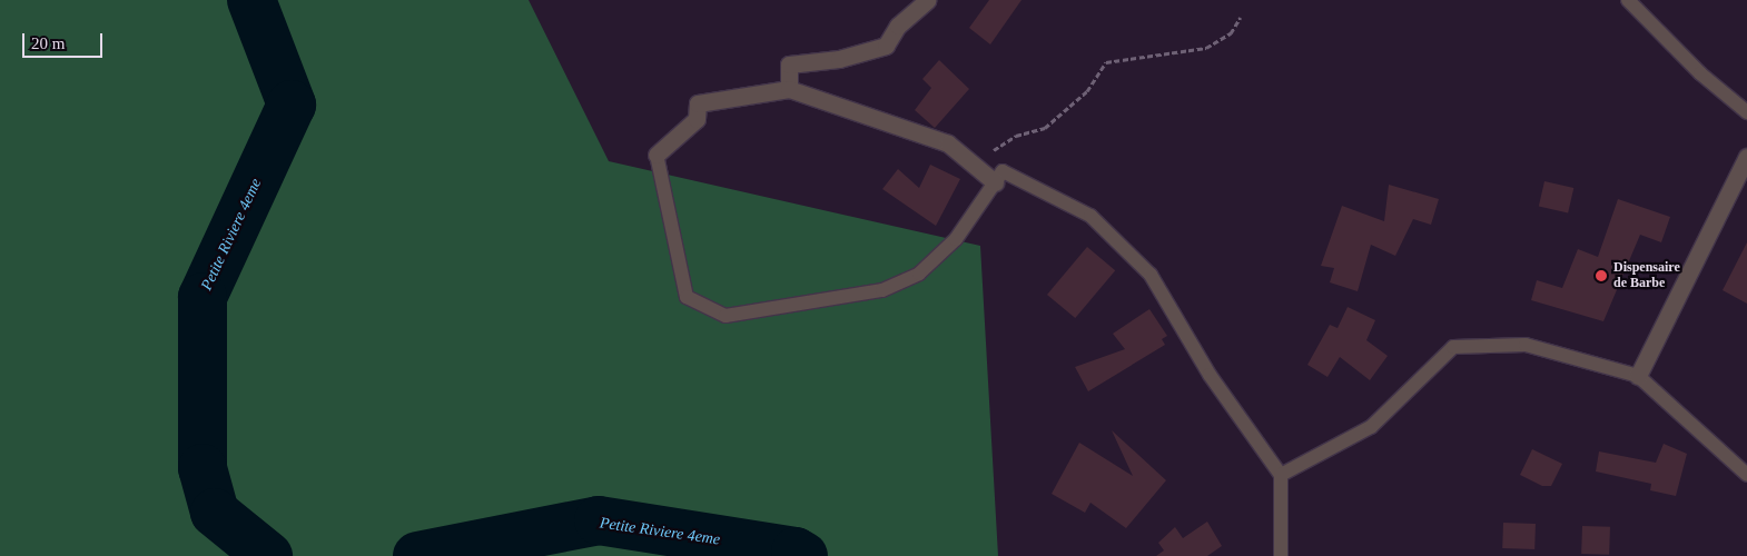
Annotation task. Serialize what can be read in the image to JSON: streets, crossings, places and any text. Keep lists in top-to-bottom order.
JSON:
{
  "water": ["Petite Riviere 4eme"],
  "places": ["Dispensaire de Barbe"],
  "scale_bar": "20 m"
}
